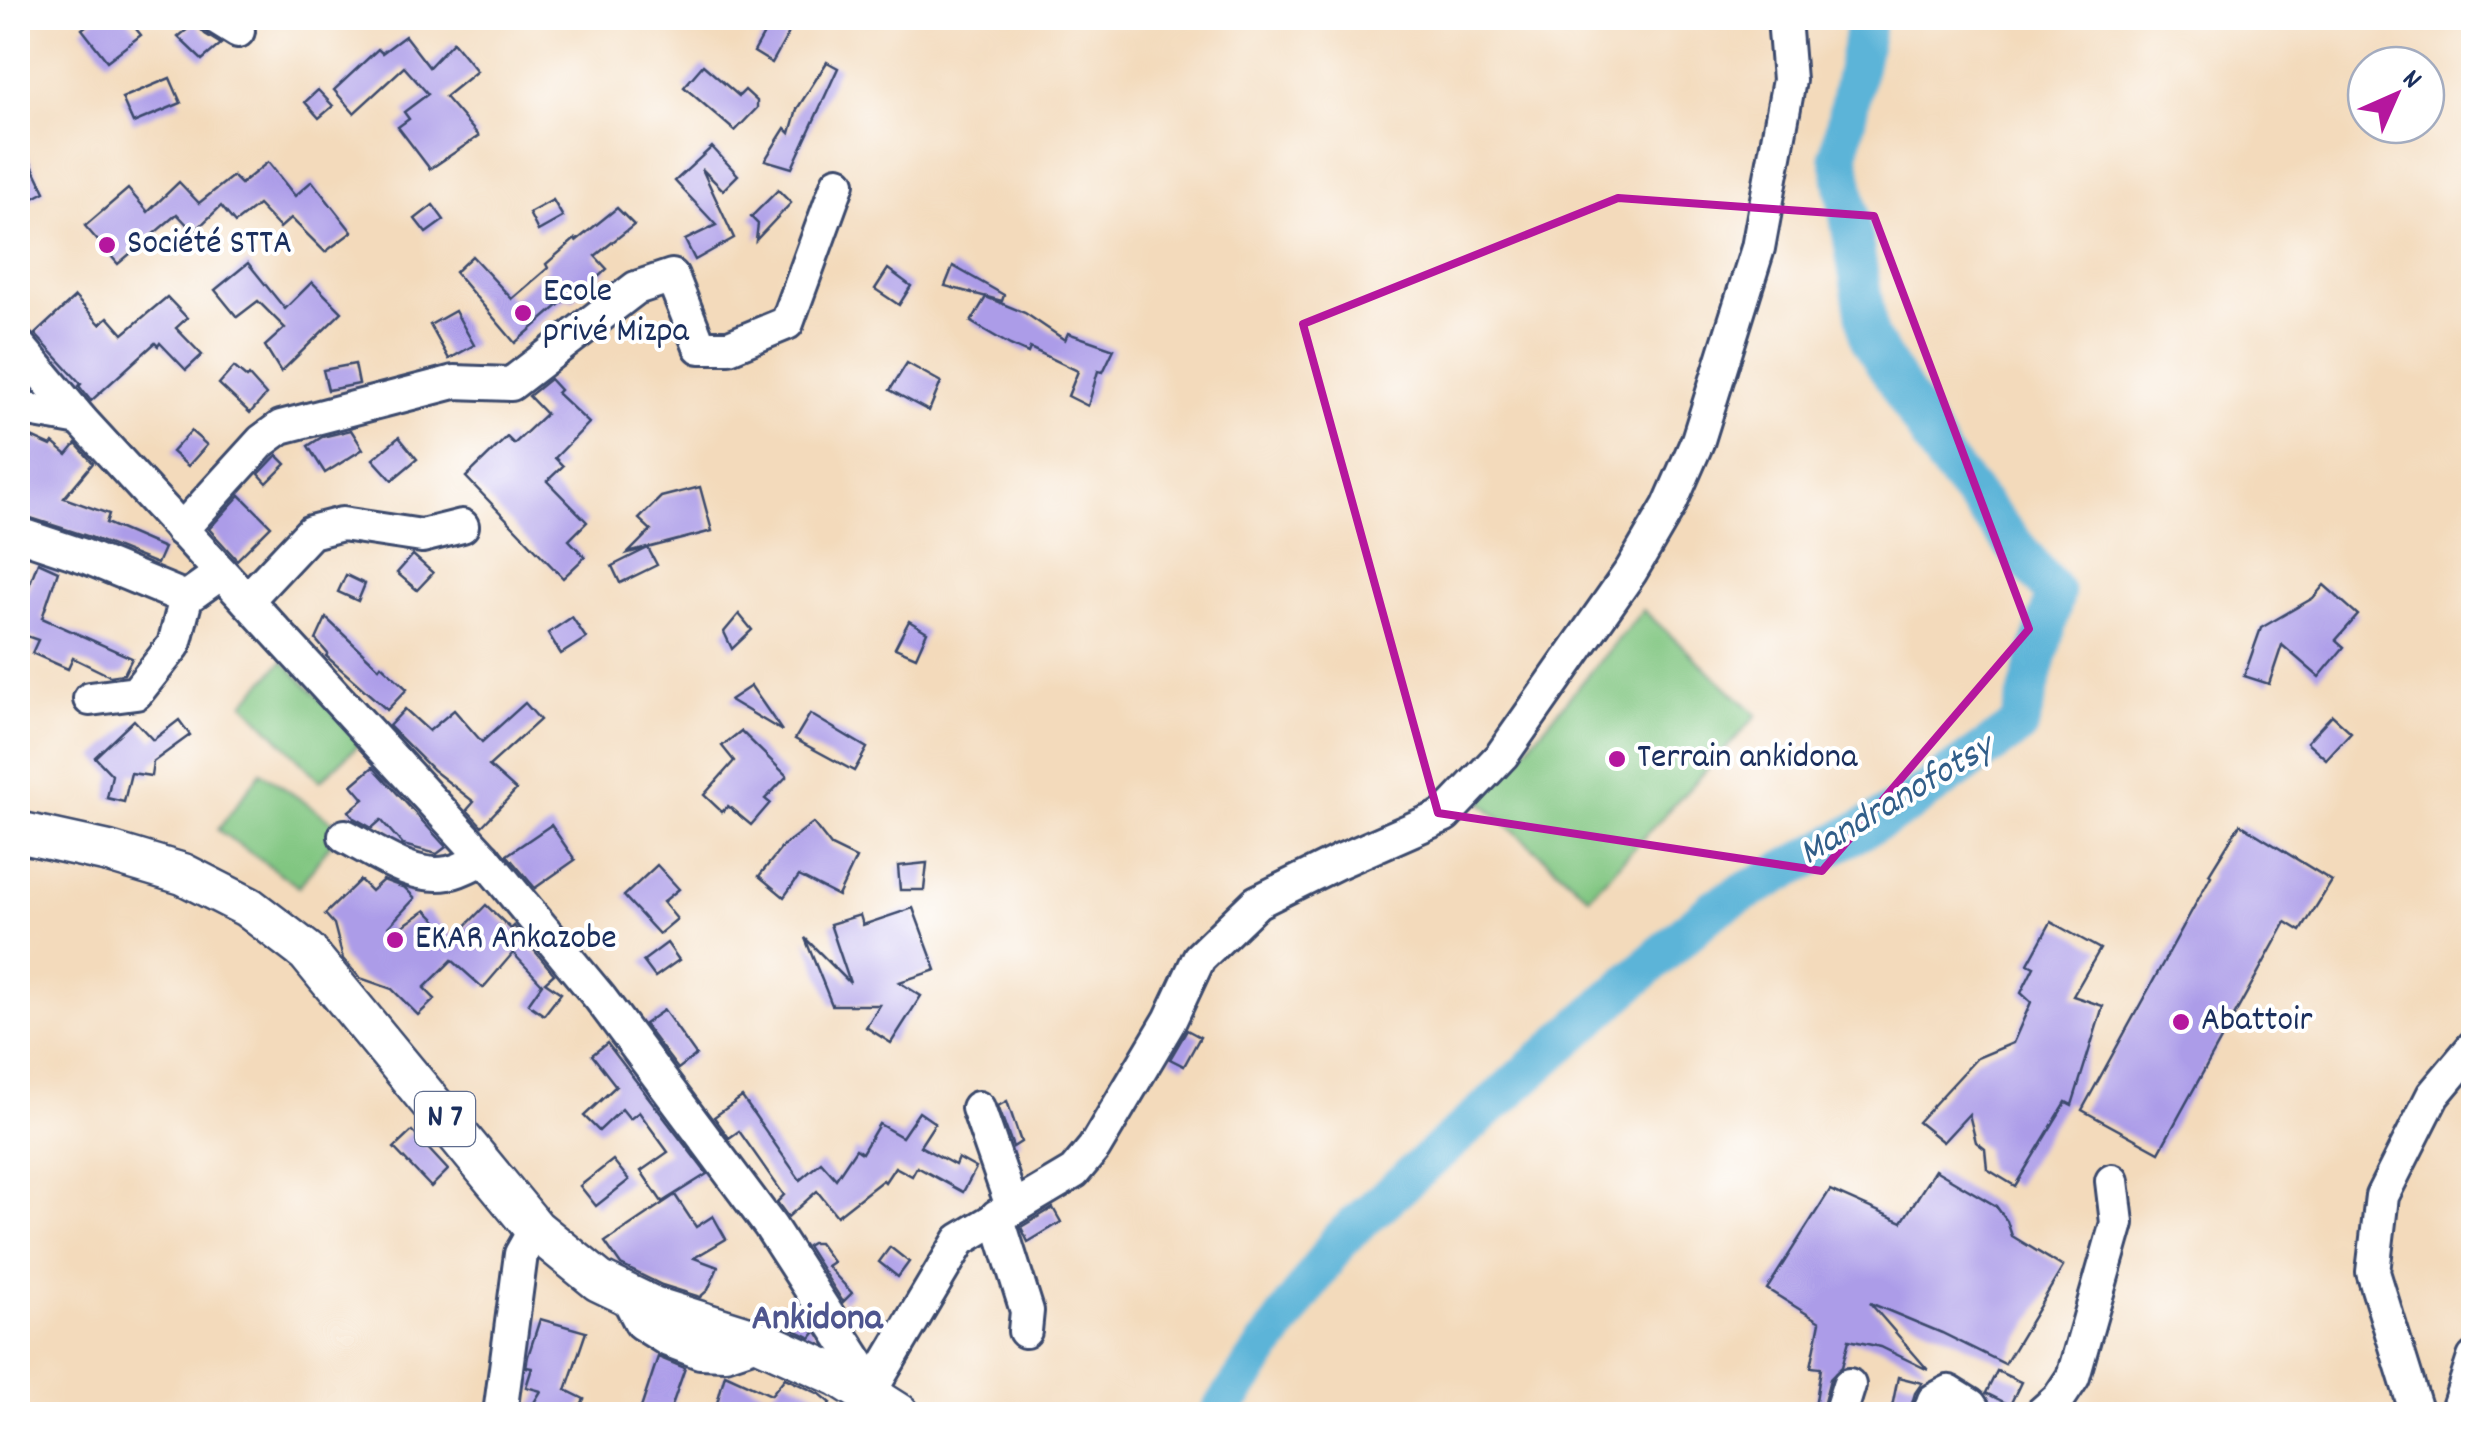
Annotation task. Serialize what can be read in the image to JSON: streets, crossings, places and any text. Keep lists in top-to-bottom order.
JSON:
{
  "streets": {
    "main road": ["N 7"]
  },
  "districts": ["Ankidona"],
  "water": ["Mandranofotsy"],
  "places": [
    "Société STTA",
    "Ecole privé Mizpa",
    "Terrain ankidona",
    "EKAR Ankazobe",
    "Abattoir"
  ],
  "north": "top right"
}
